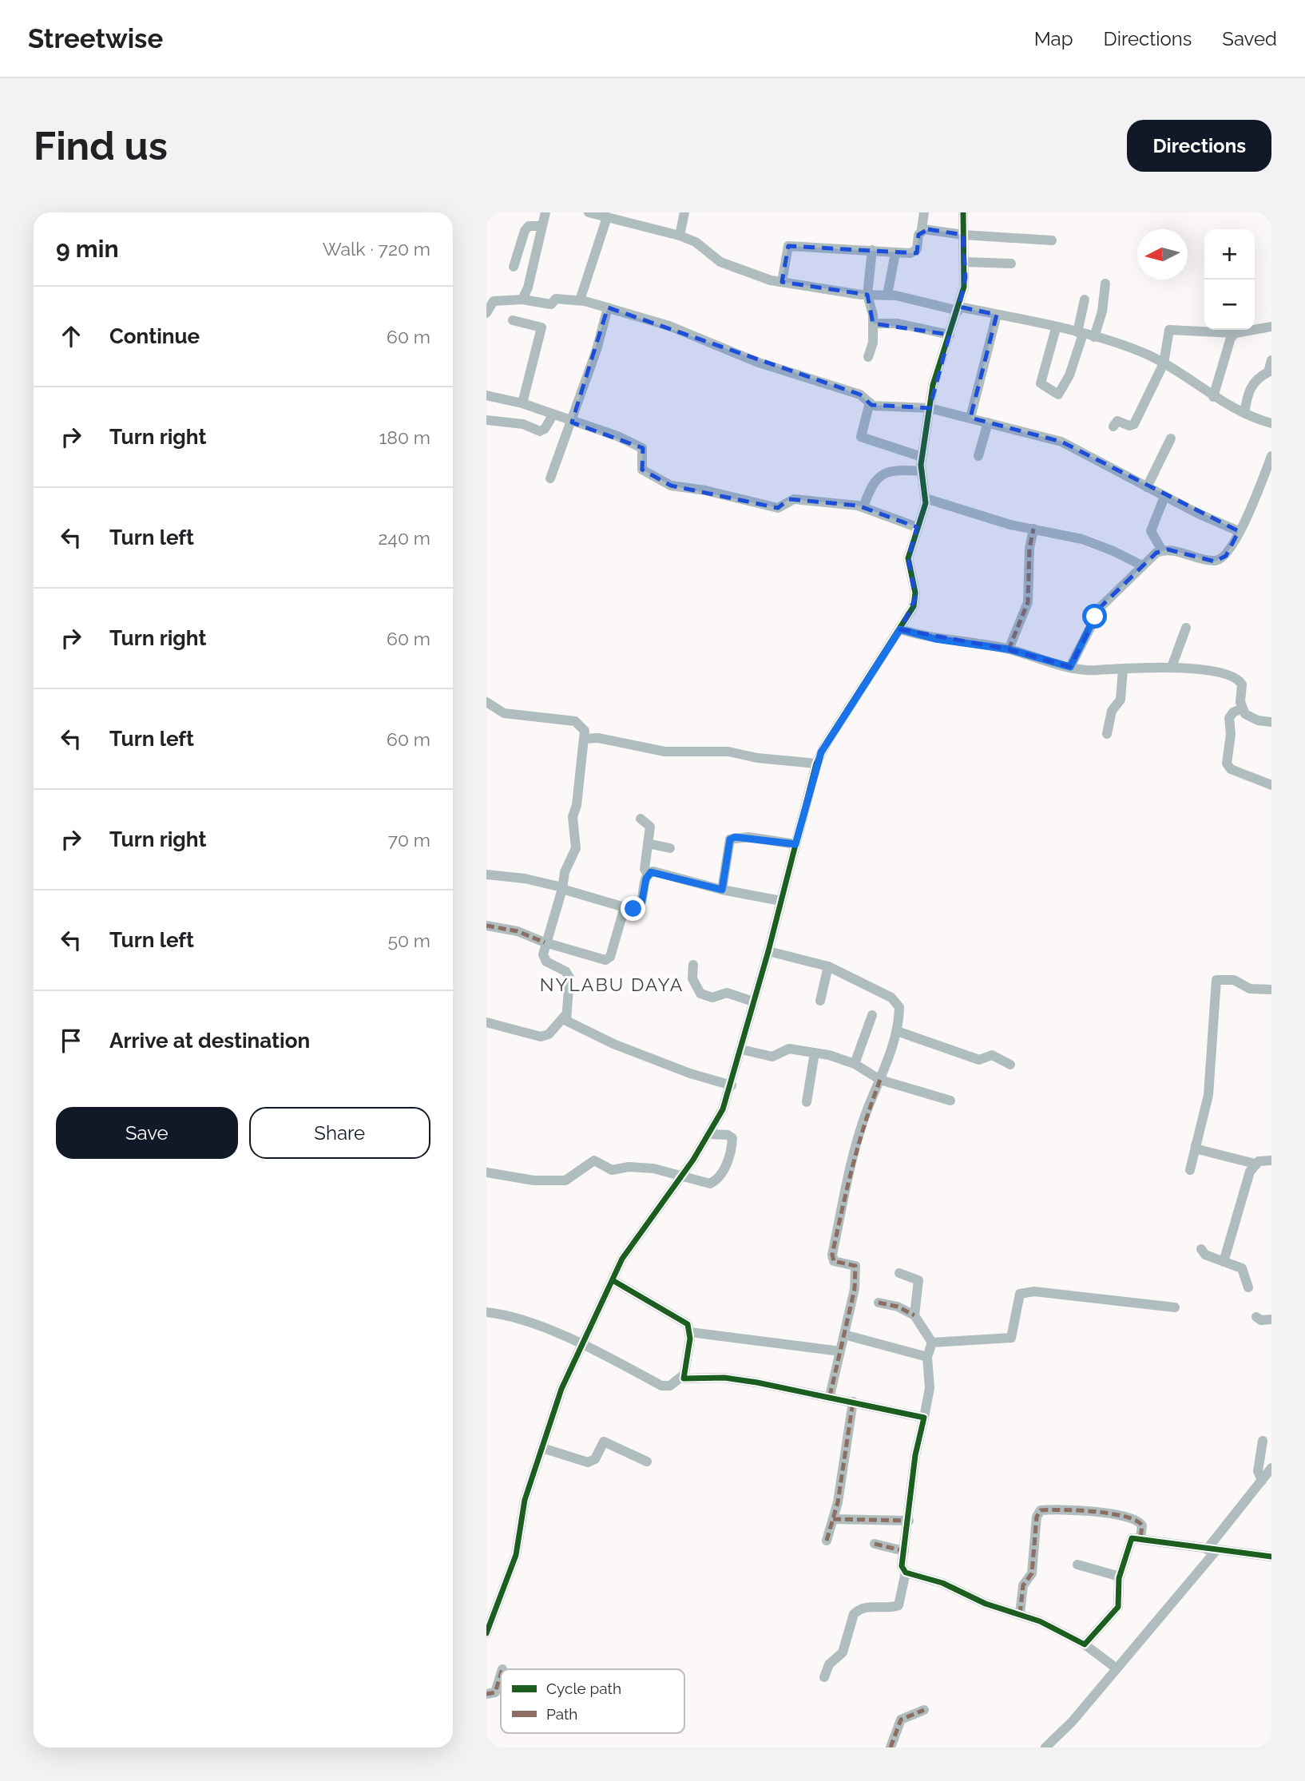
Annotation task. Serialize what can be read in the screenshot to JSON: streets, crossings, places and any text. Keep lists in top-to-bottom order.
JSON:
{
  "districts": ["NYLABU DAYA"],
  "legend": ["Cycle path", "Path"],
  "north": "left",
  "page": {
    "header": "Streetwise",
    "nav": ["Map", "Directions", "Saved"],
    "buttons": [
      "Directions",
      ["Save", "Share"]
    ],
    "title": "Find us",
    "heading": ["9 min", "Walk · 720 m"],
    "map_buttons": ["+", "−"],
    "list": [
      ["Continue", "60 m"],
      ["Turn right", "180 m"],
      ["Turn left", "240 m"],
      ["Turn right", "60 m"],
      ["Turn left", "60 m"],
      ["Turn right", "70 m"],
      ["Turn left", "50 m"],
      "Arrive at destination"
    ]
  }
}
